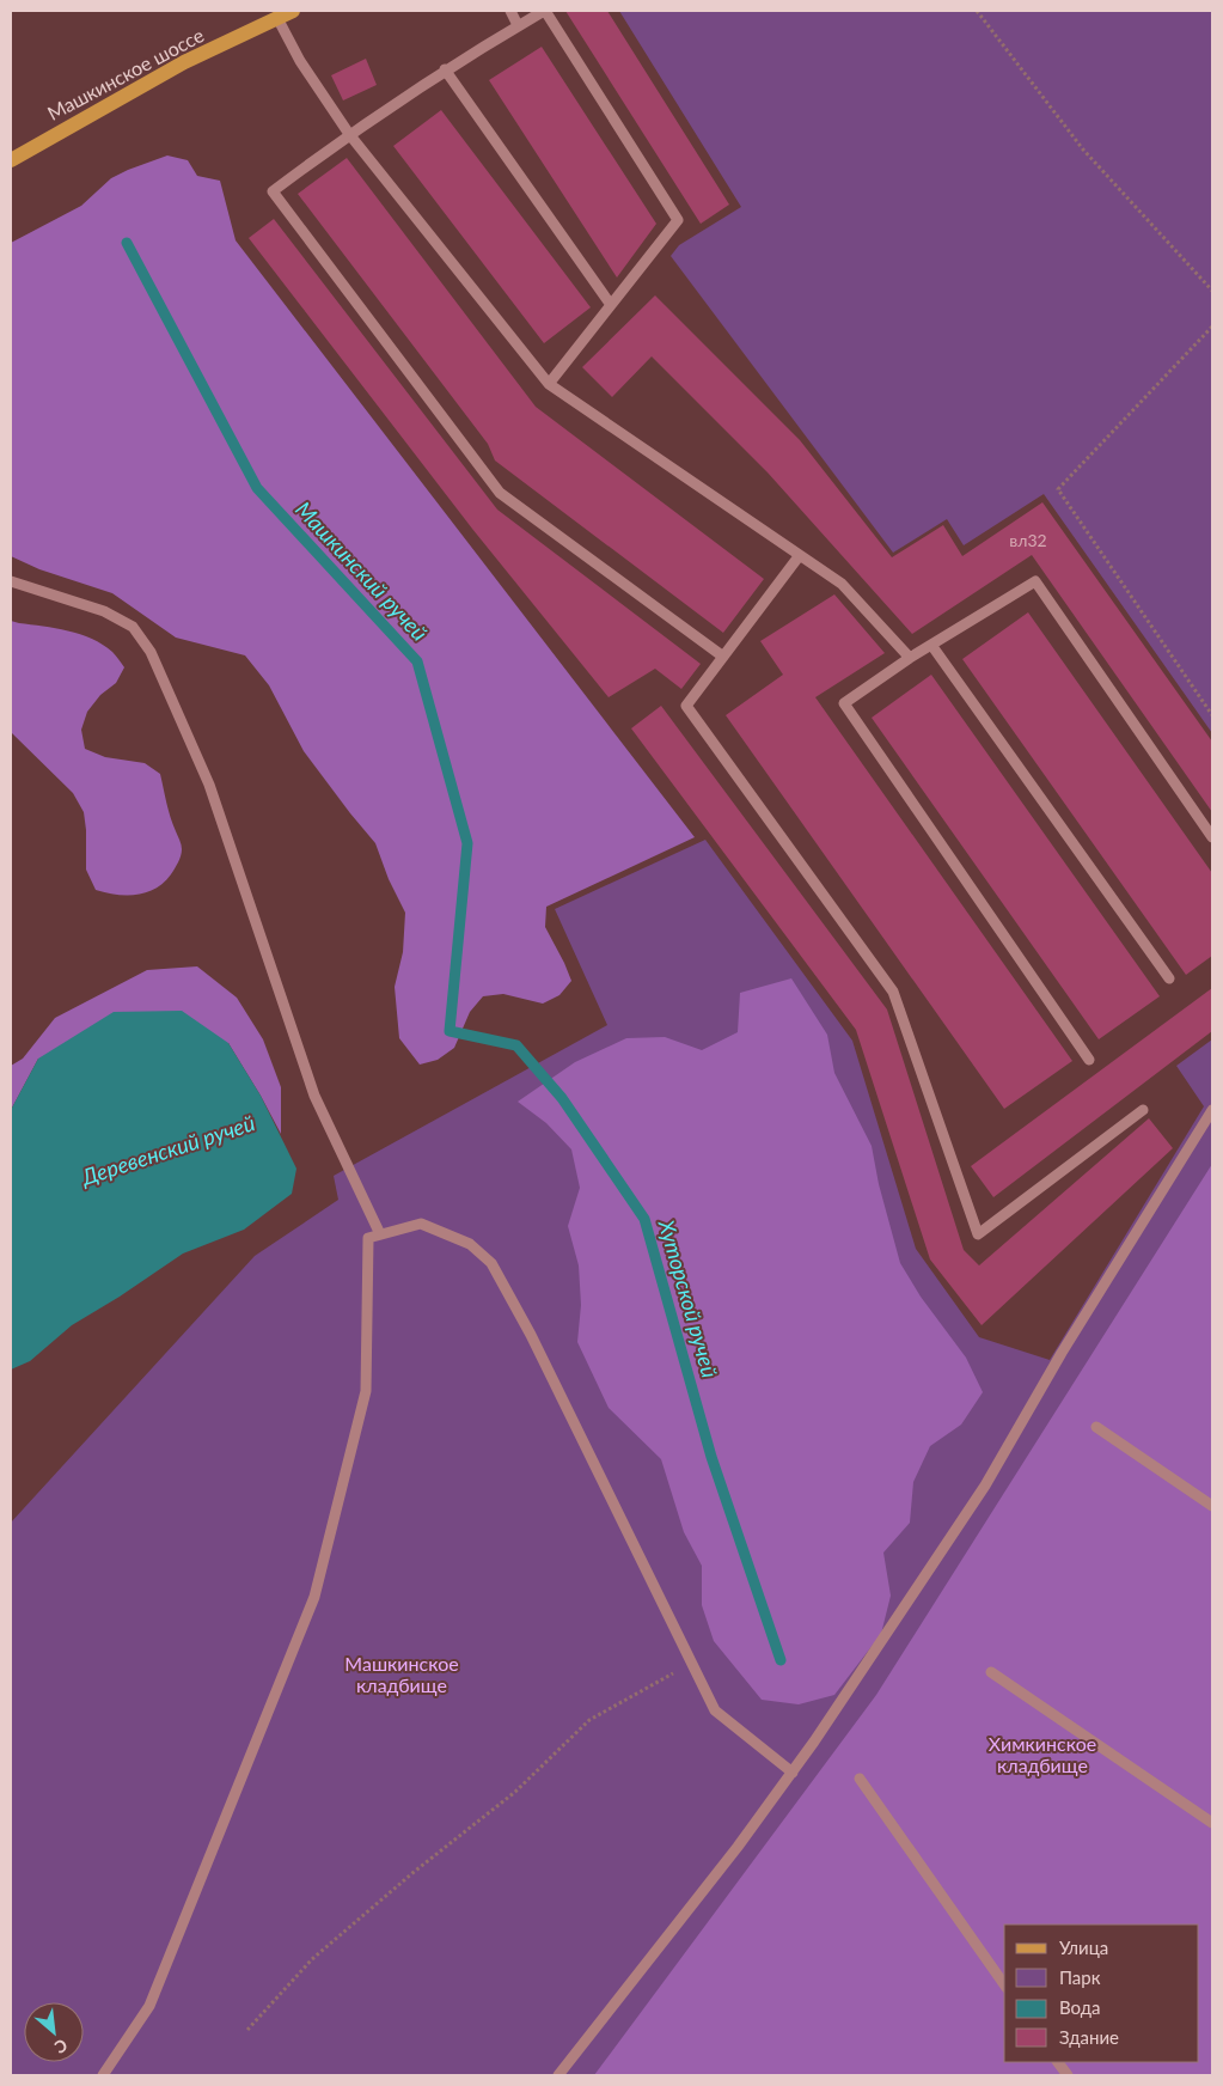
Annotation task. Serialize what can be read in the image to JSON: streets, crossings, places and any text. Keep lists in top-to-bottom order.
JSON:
{
  "streets": {
    "main road": ["Машкинское шоссе"]
  },
  "water": ["Машкинский ручей", "Деревенский ручей", "Хуторской ручей"],
  "parks": ["Машкинское кладбище", "Химкинское кладбище"],
  "house_numbers": ["вл32"],
  "legend": [
    "Улица",
    "Парк",
    "Вода",
    "Здание"
  ],
  "north": "bottom right"
}
